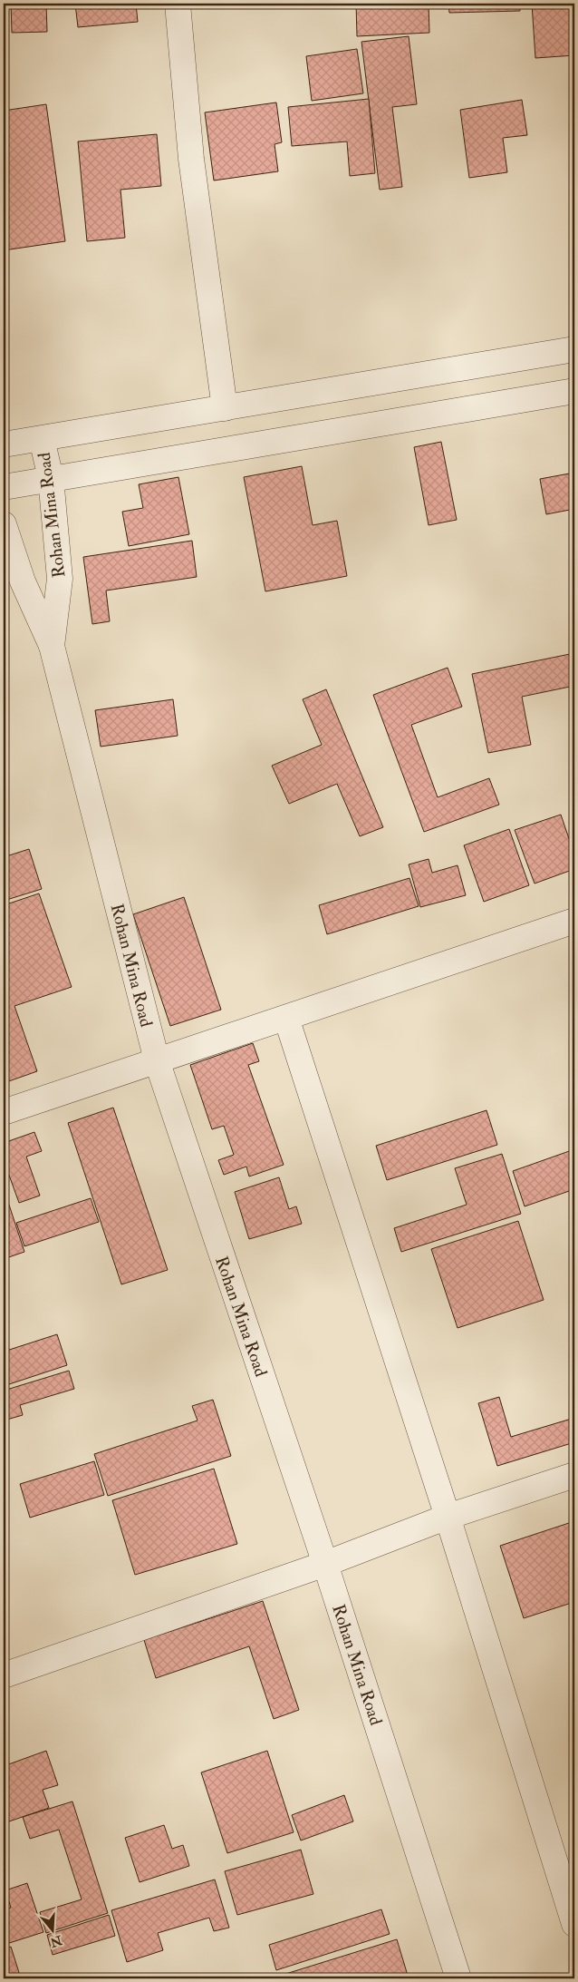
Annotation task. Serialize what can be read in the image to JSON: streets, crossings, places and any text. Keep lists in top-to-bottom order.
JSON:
{
  "streets": {
    "street": ["Rohan Mina Road"]
  },
  "north": "bottom"
}
